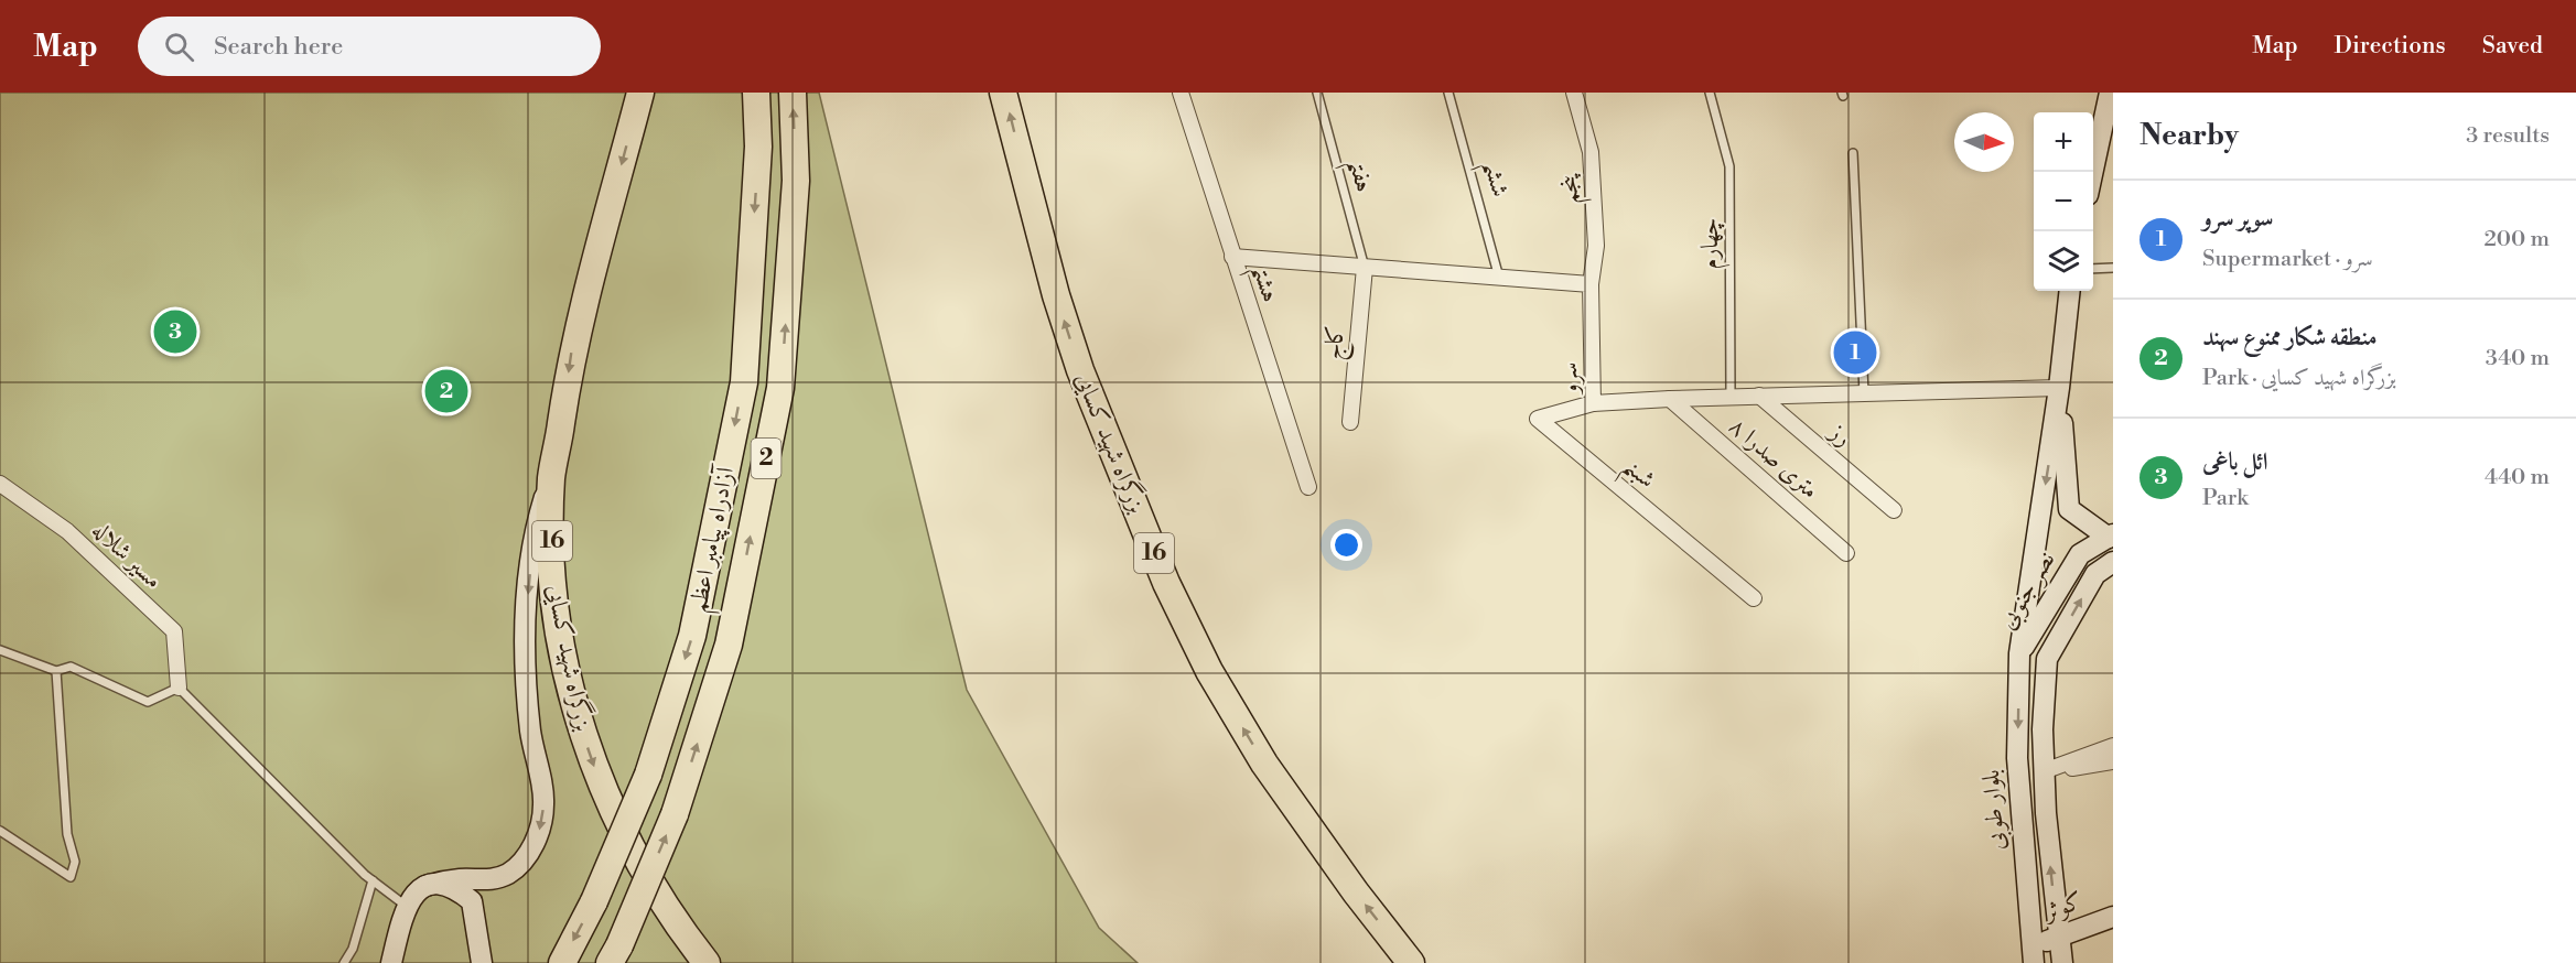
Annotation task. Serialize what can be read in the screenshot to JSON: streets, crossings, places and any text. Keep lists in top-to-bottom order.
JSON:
{
  "streets": {
    "highway": [
      "بزرگراه شهید کسایی",
      "2",
      "آزادراه پیامبر اعظم",
      "16"
    ],
    "main road": ["نصر جنوبی", "بلوار طوبی", "کوثر"],
    "street": [
      "پنجم",
      "هشتم",
      "کاج",
      "سرو",
      "رز",
      "۸ متری صدرا",
      "شبنم",
      "مسیر شلاله"
    ],
    "lane": ["هفتم", "ششم", "چهارم"]
  },
  "crossings": [
    ["هفتم", "کاج"],
    ["پنجم", "سرو"],
    ["چهارم", "سرو"],
    ["سرو", "رز"],
    ["سرو", "۸ متری صدرا"],
    ["سرو", "شبنم"],
    ["سرو", "بلوار طوبی"],
    ["نصر جنوبی", "بلوار طوبی"],
    ["بلوار طوبی", "کوثر"]
  ],
  "north": "right",
  "page": {
    "header": "Map",
    "search": "Search here",
    "nav": ["Map", "Directions", "Saved"],
    "heading": ["Nearby", "3 results"],
    "map_buttons": ["+", "−"],
    "list": [
      {
        "mark": "1",
        "name": "سوپر سرو",
        "note": "Supermarket · سرو",
        "value": "200 m"
      },
      {
        "mark": "2",
        "name": "منطقه شکار ممنوع سهند",
        "note": "Park · بزرگراه شهید کسایی",
        "value": "340 m"
      },
      {
        "mark": "3",
        "name": "ائل باغی",
        "note": "Park",
        "value": "440 m"
      }
    ],
    "pins": ["3", "1", "2"]
  }
}
